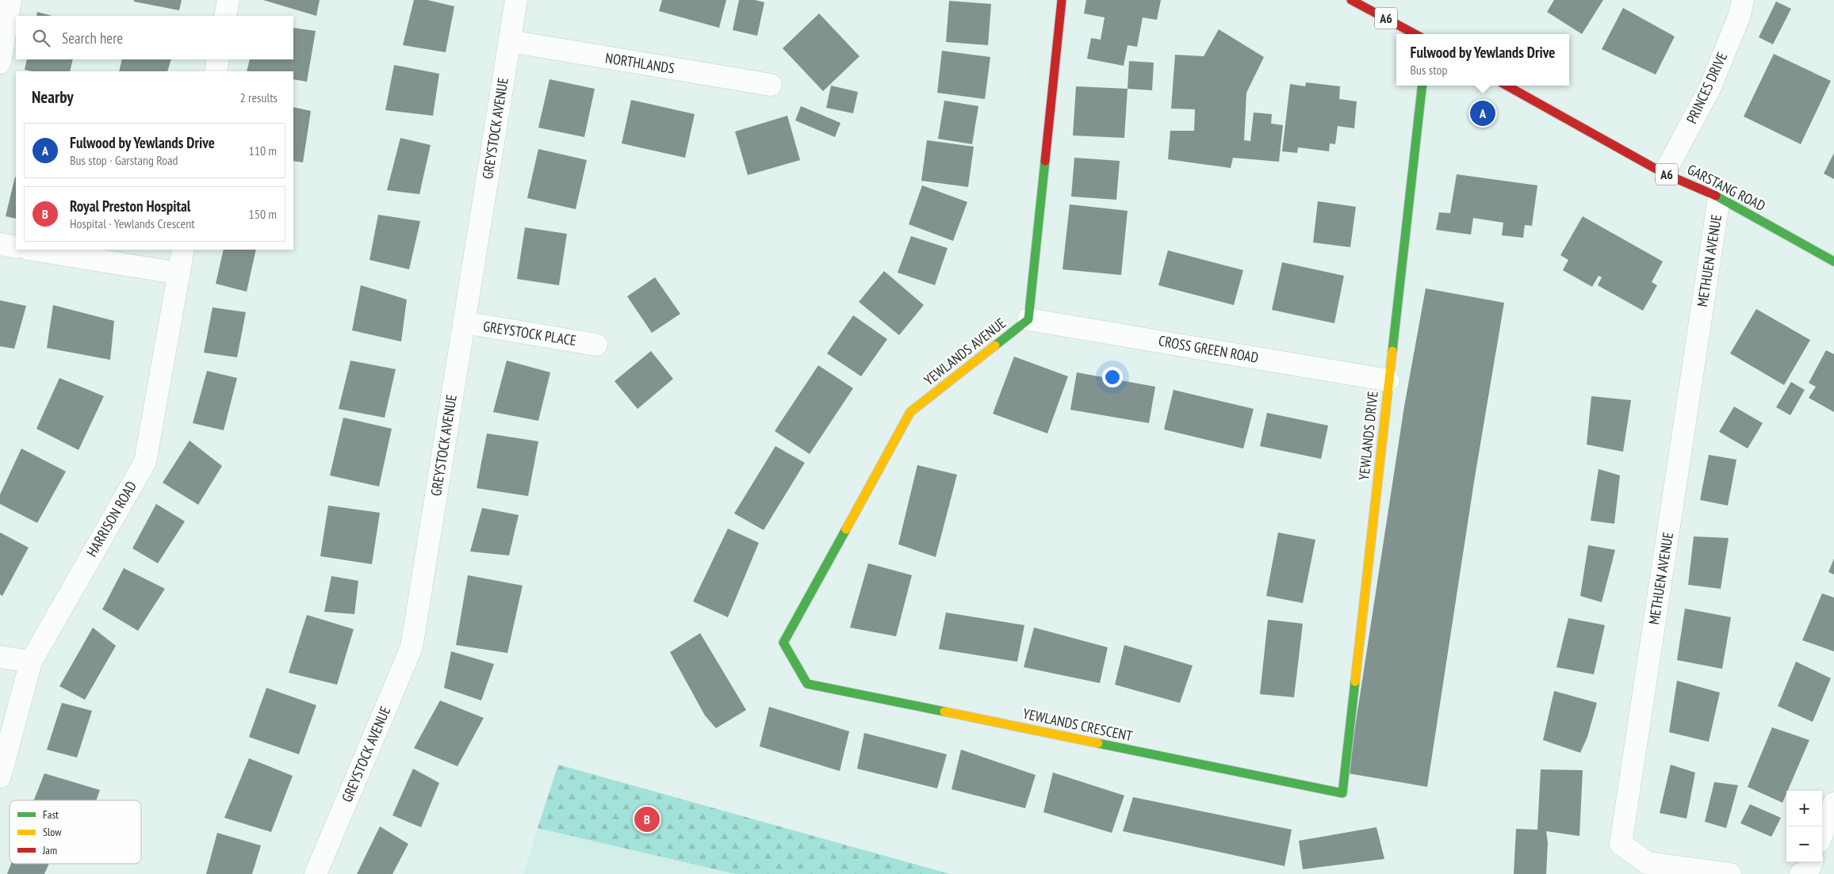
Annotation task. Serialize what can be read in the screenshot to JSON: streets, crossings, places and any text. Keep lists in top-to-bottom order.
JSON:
{
  "streets": {
    "main road": [
      "A6",
      "GARSTANG ROAD",
      "YEWLANDS AVENUE",
      "YEWLANDS DRIVE",
      "YEWLANDS CRESCENT"
    ],
    "street": [
      "NORTHLANDS",
      "PRINCES DRIVE",
      "GREYSTOCK AVENUE",
      "METHUEN AVENUE",
      "GREYSTOCK PLACE",
      "CROSS GREEN ROAD",
      "HARRISON ROAD"
    ]
  },
  "crossings": [
    ["NORTHLANDS", "GREYSTOCK AVENUE"],
    ["PRINCES DRIVE", "GARSTANG ROAD"],
    ["GREYSTOCK AVENUE", "GREYSTOCK PLACE"],
    ["GARSTANG ROAD", "METHUEN AVENUE"],
    ["CROSS GREEN ROAD", "YEWLANDS AVENUE"],
    ["CROSS GREEN ROAD", "YEWLANDS DRIVE"],
    ["YEWLANDS AVENUE", "YEWLANDS CRESCENT"],
    ["YEWLANDS DRIVE", "YEWLANDS CRESCENT"]
  ],
  "legend": ["Fast", "Slow", "Jam"],
  "page": {
    "search": "Search here",
    "popup": ["Fulwood by Yewlands Drive", "Bus stop"],
    "heading": ["Nearby", "2 results"],
    "pins": ["A", "B"],
    "list": [
      {
        "mark": "A",
        "name": "Fulwood by Yewlands Drive",
        "note": "Bus stop · Garstang Road",
        "value": "110 m"
      },
      {
        "mark": "B",
        "name": "Royal Preston Hospital",
        "note": "Hospital · Yewlands Crescent",
        "value": "150 m"
      }
    ],
    "map_buttons": ["+", "−"]
  }
}
